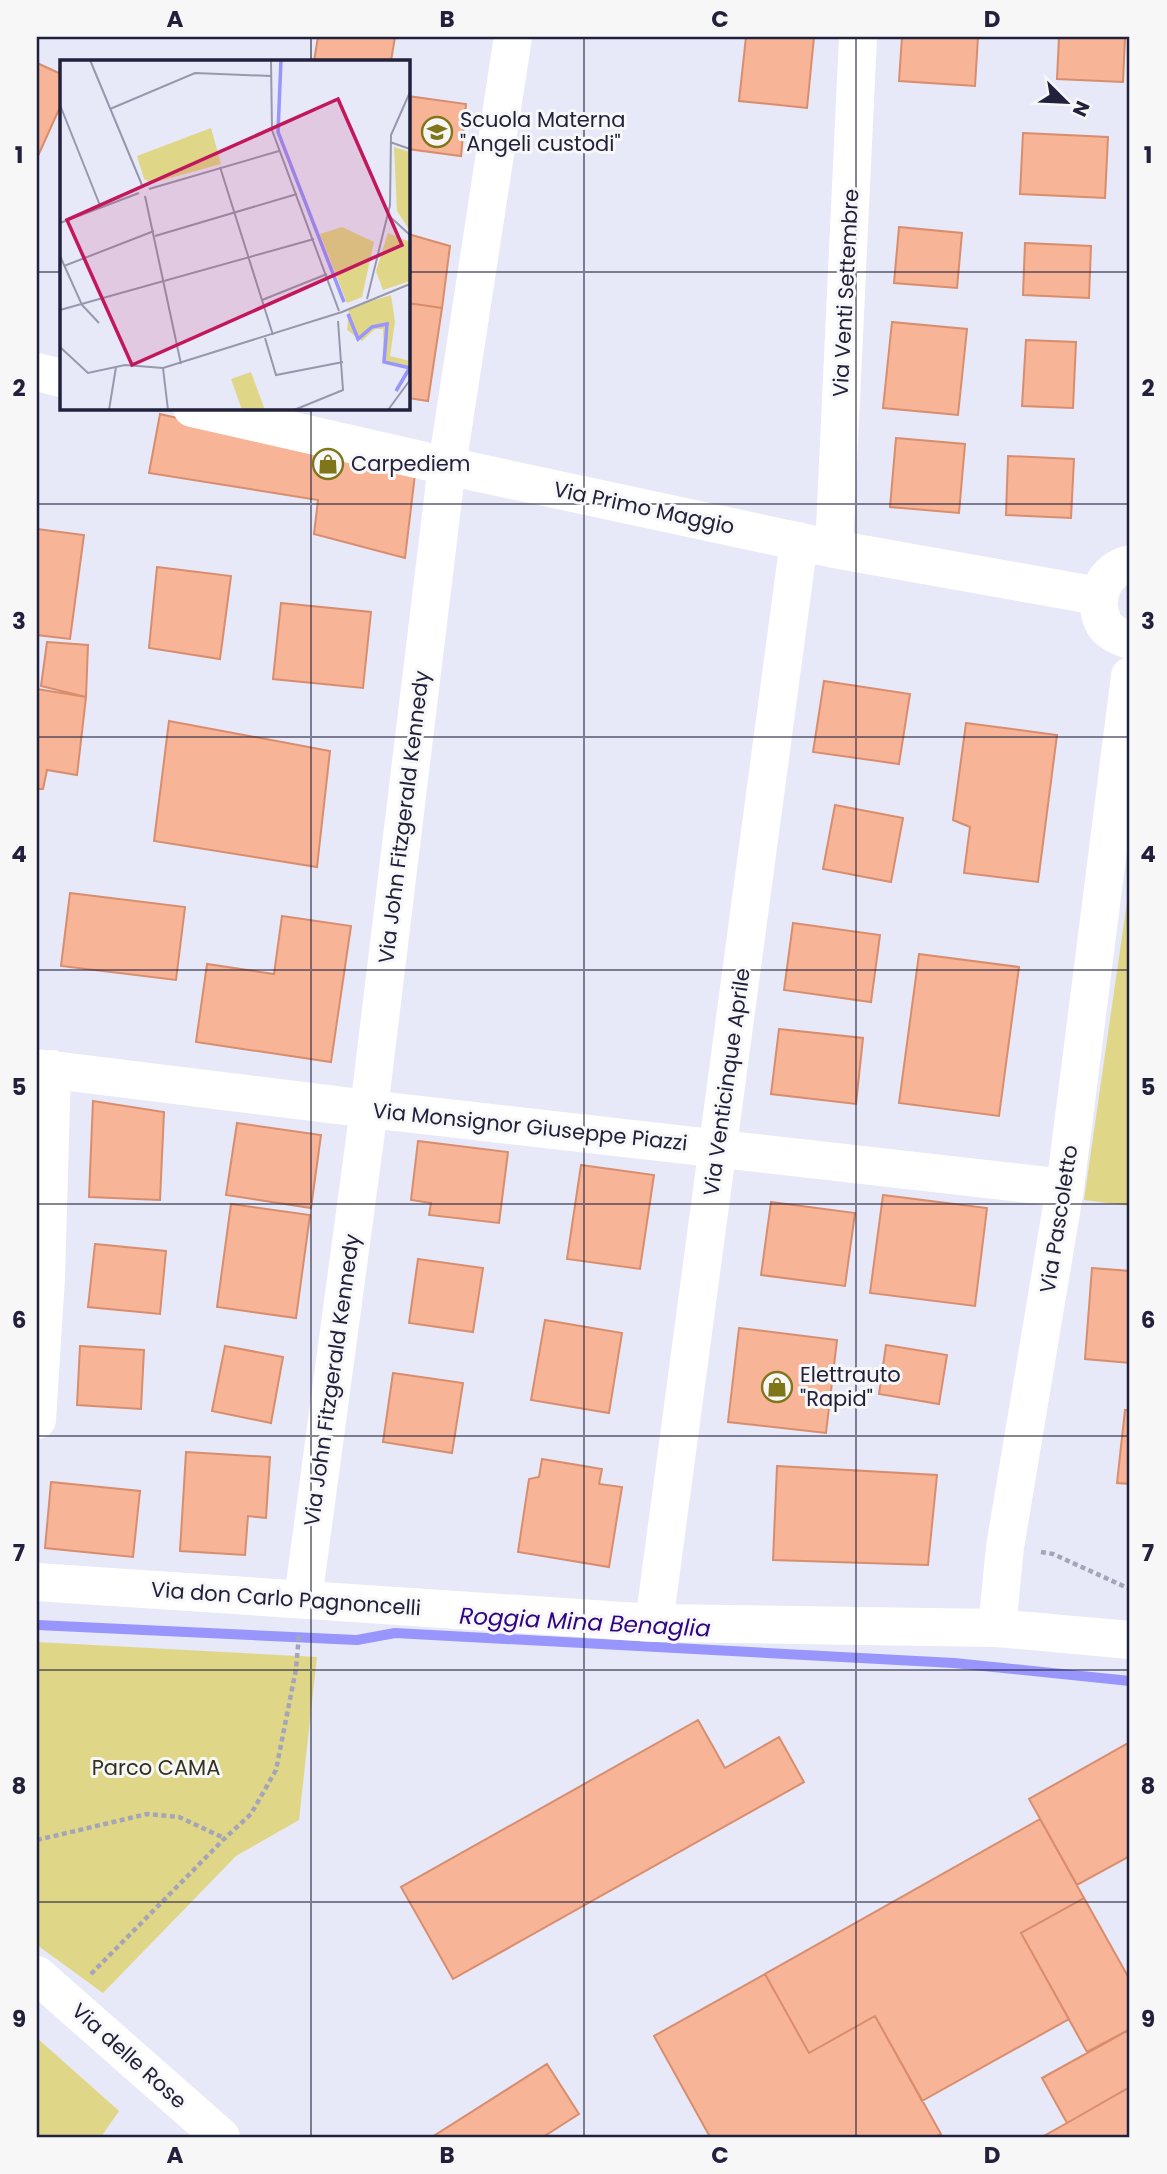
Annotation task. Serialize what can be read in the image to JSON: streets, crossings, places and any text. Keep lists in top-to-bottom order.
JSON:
{
  "streets": {
    "street": [
      "Via Venti Settembre",
      "Via Primo Maggio",
      "Via John Fitzgerald Kennedy",
      "Via Venticinque Aprile",
      "Via Monsignor Giuseppe Piazzi",
      "Via Pascoletto",
      "Via don Carlo Pagnoncelli",
      "Via delle Rose"
    ]
  },
  "crossings": [
    ["Via Venti Settembre", "Via Primo Maggio"],
    ["Via Venti Settembre", "Via Venticinque Aprile"],
    ["Via Primo Maggio", "Via John Fitzgerald Kennedy"],
    ["Via Primo Maggio", "Via Venticinque Aprile"],
    ["Via John Fitzgerald Kennedy", "Via Monsignor Giuseppe Piazzi"],
    ["Via John Fitzgerald Kennedy", "Via don Carlo Pagnoncelli"],
    ["Via Venticinque Aprile", "Via Monsignor Giuseppe Piazzi"],
    ["Via Venticinque Aprile", "Via don Carlo Pagnoncelli"],
    ["Via Monsignor Giuseppe Piazzi", "Via Pascoletto"],
    ["Via Pascoletto", "Via don Carlo Pagnoncelli"]
  ],
  "water": ["Roggia Mina Benaglia"],
  "parks": ["Parco CAMA"],
  "places": {
    "school or university": ["Scuola Materna \"Angeli custodi\""],
    "shop": ["Carpediem", "Elettrauto \"Rapid\""]
  },
  "north": "bottom right",
  "grid": {
    "columns": [
      "A",
      "B",
      "C",
      "D"
    ],
    "rows": [
      "1",
      "2",
      "3",
      "4",
      "5",
      "6",
      "7",
      "8",
      "9"
    ]
  }
}
